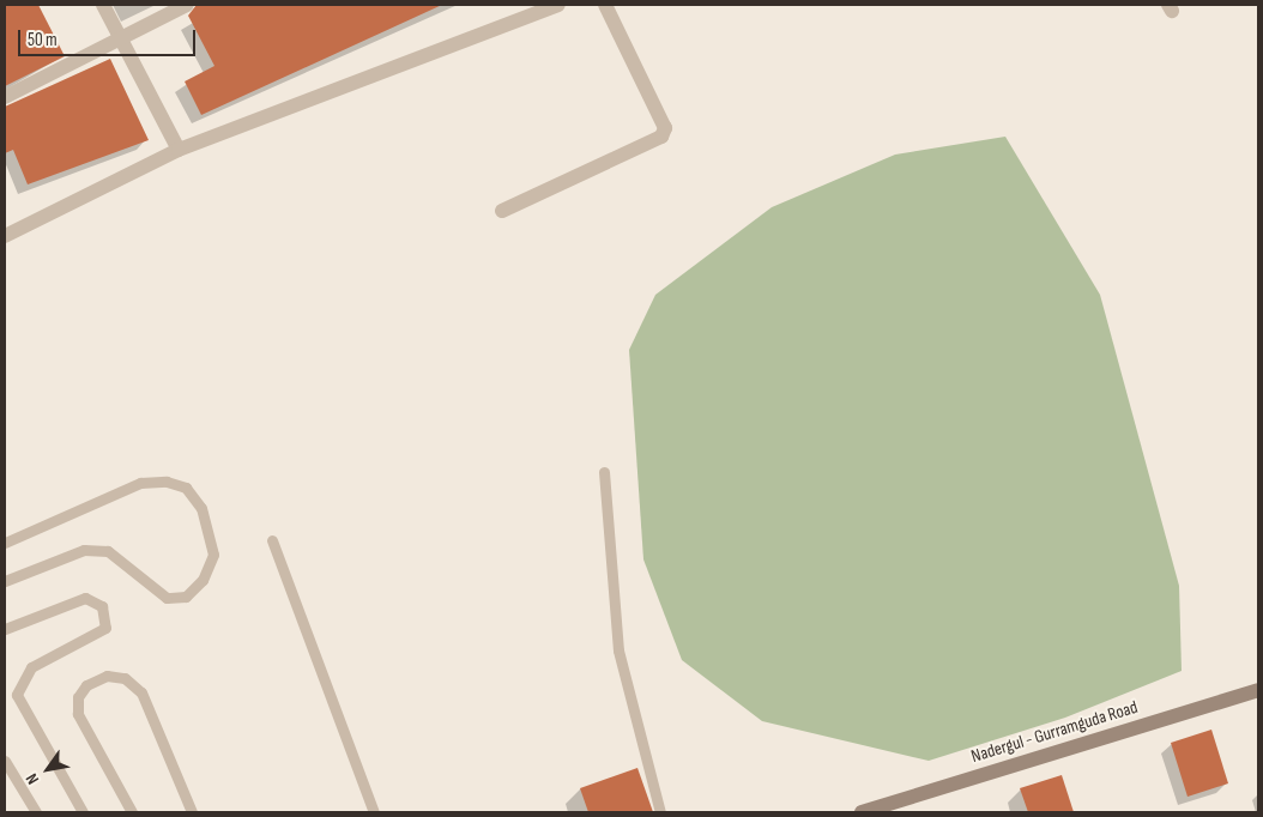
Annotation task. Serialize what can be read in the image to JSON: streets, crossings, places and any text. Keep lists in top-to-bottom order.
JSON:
{
  "streets": {
    "main road": ["Nadergul - Gurramguda Road"]
  },
  "scale_bar": "50 m",
  "north": "bottom left"
}
